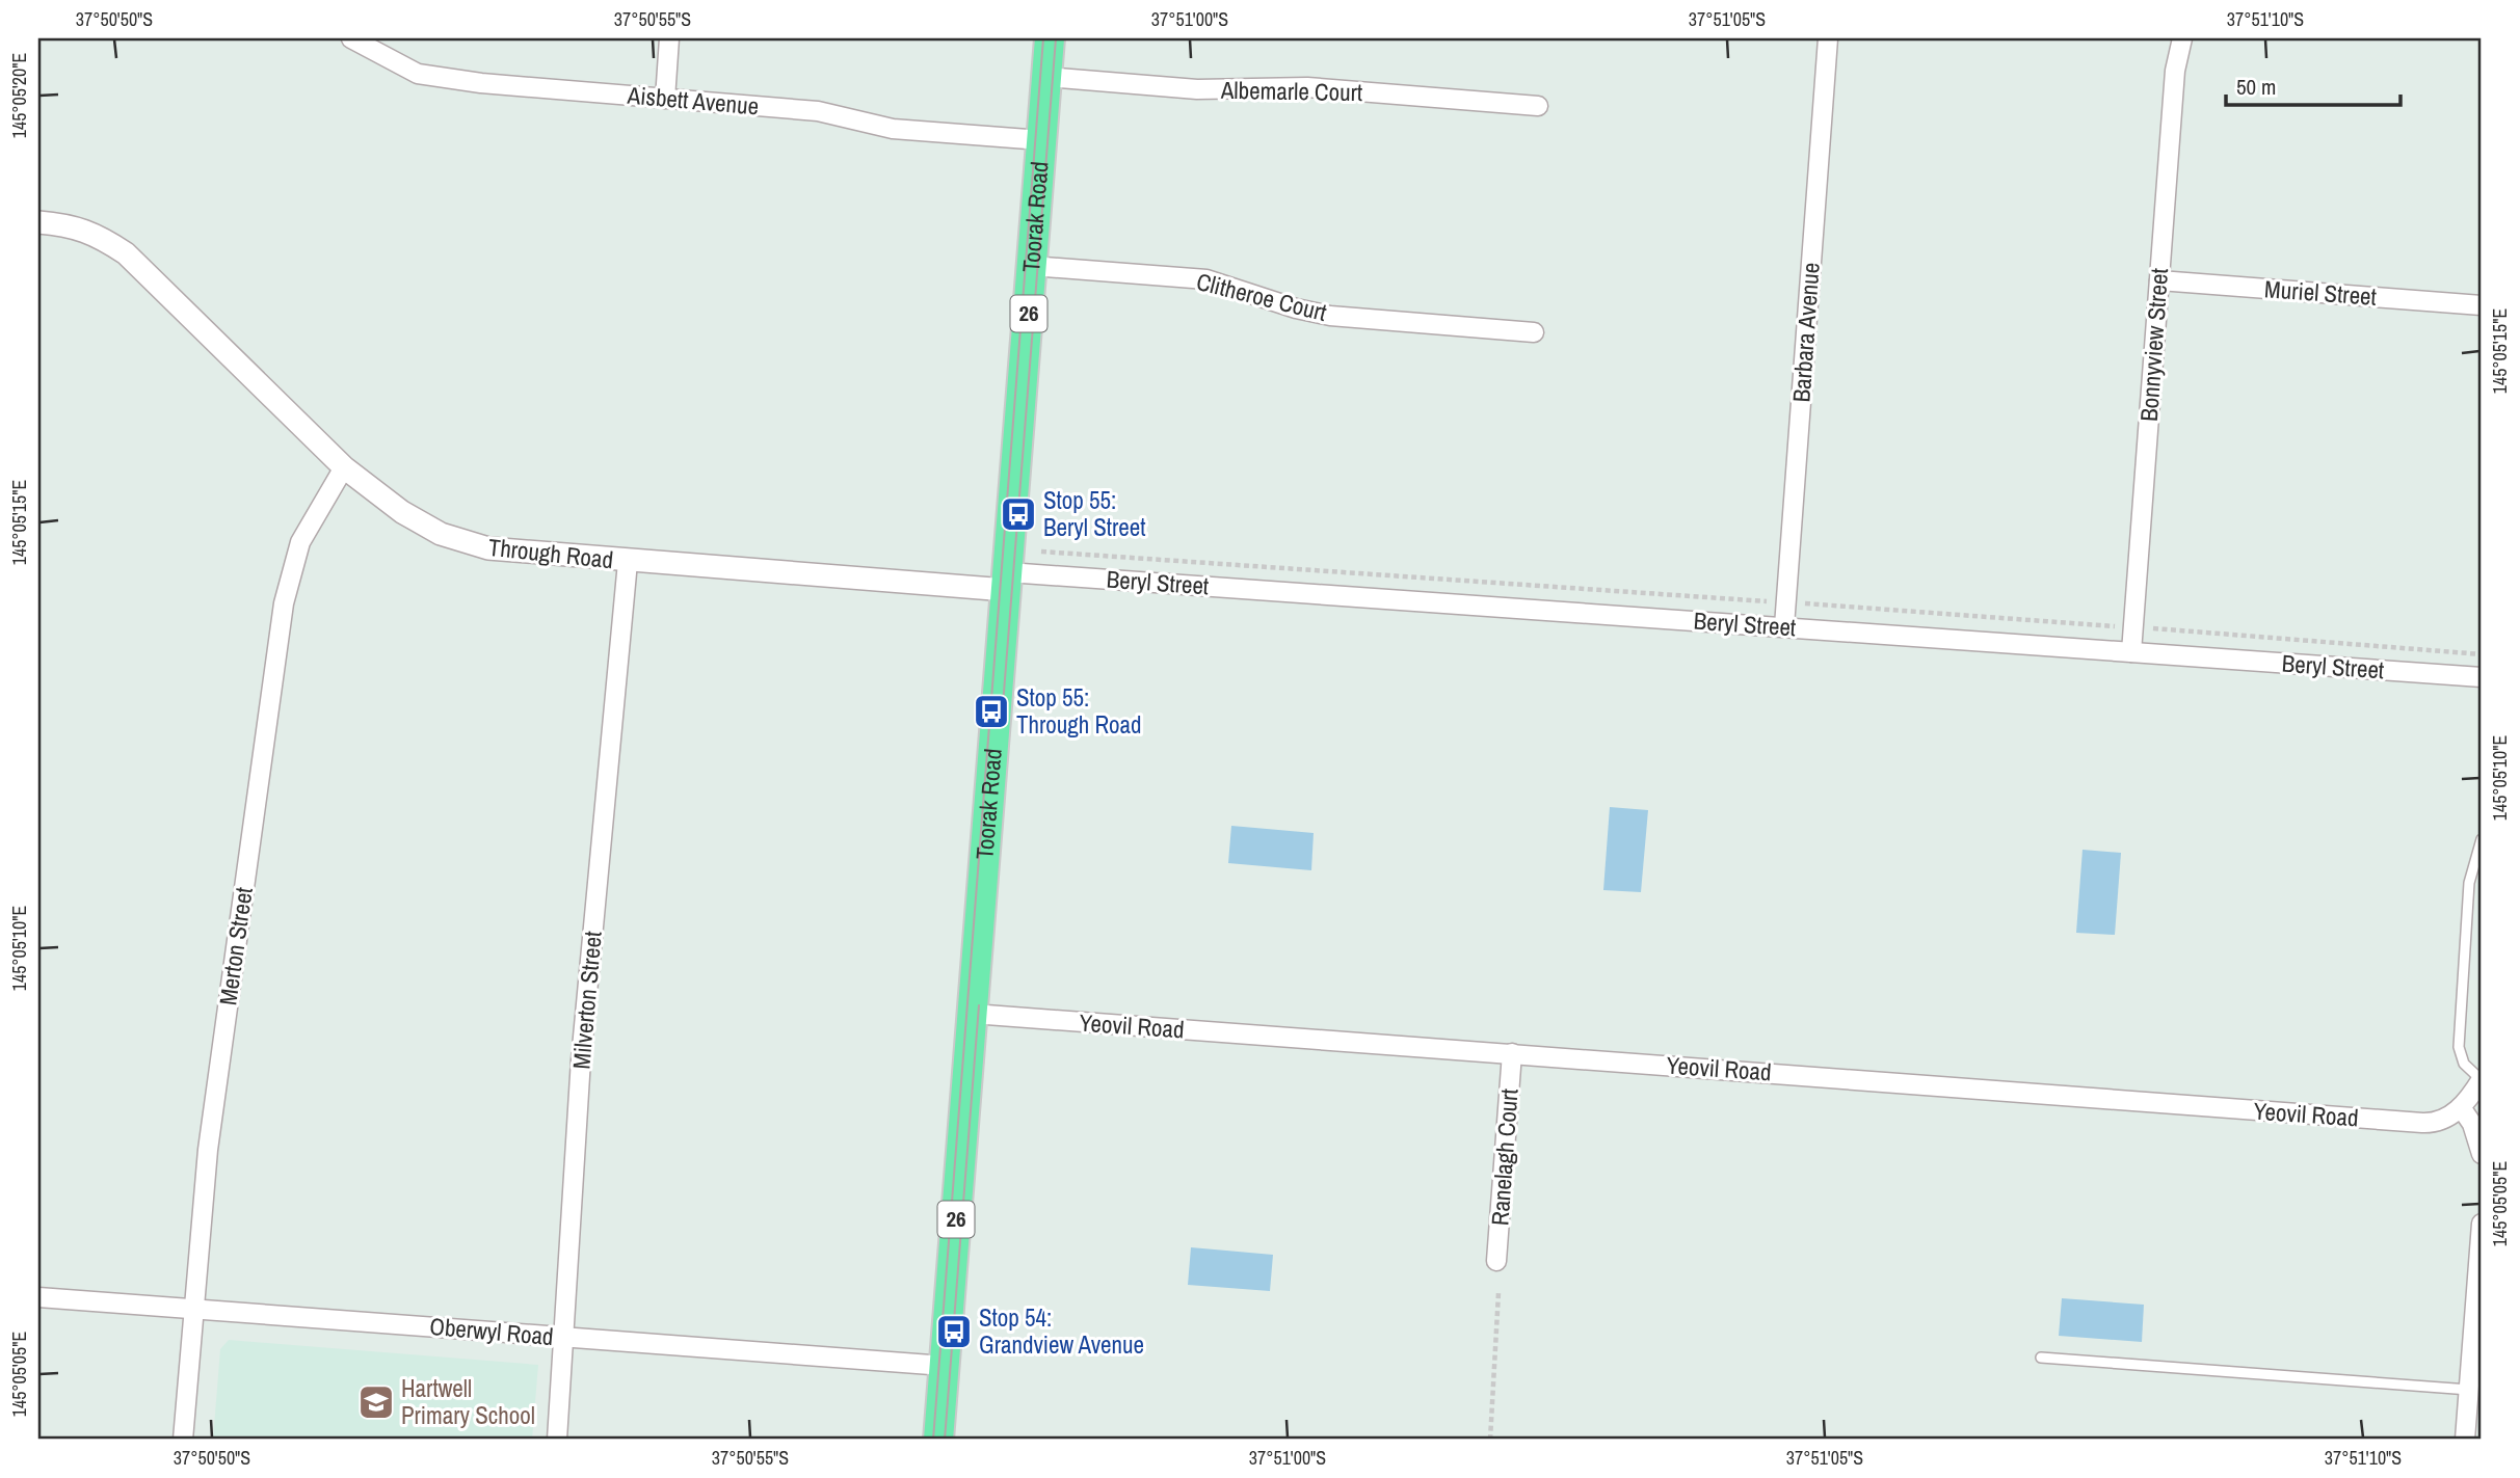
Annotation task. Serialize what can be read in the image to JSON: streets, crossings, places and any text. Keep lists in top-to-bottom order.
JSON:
{
  "streets": {
    "highway": ["Toorak Road", "26"],
    "street": [
      "Albemarle Court",
      "Aisbett Avenue",
      "Muriel Street",
      "Clitheroe Court",
      "Barbara Avenue",
      "Bonnyview Street",
      "Through Road",
      "Beryl Street",
      "Merton Street",
      "Milverton Street",
      "Yeovil Road",
      "Ranelagh Court",
      "Oberwyl Road"
    ]
  },
  "crossings": [
    ["Albemarle Court", "Toorak Road"],
    ["Aisbett Avenue", "Toorak Road"],
    ["Toorak Road", "Clitheroe Court"],
    ["Toorak Road", "Through Road"],
    ["Toorak Road", "Beryl Street"],
    ["Toorak Road", "Yeovil Road"],
    ["Toorak Road", "Oberwyl Road"],
    ["Muriel Street", "Bonnyview Street"],
    ["Barbara Avenue", "Beryl Street"],
    ["Bonnyview Street", "Beryl Street"],
    ["Through Road", "Beryl Street"],
    ["Through Road", "Merton Street"],
    ["Through Road", "Milverton Street"],
    ["Merton Street", "Oberwyl Road"],
    ["Milverton Street", "Oberwyl Road"],
    ["Yeovil Road", "Ranelagh Court"]
  ],
  "places": {
    "bus stop": ["Stop 55: Beryl Street", "Stop 55: Through Road", "Stop 54: Grandview Avenue"],
    "school or university": ["Hartwell Primary School"]
  },
  "scale_bar": "50 m",
  "coordinates": [
    "37°50'50\"S",
    "37°50'55\"S",
    "37°51'00\"S",
    "37°51'05\"S",
    "37°51'10\"S",
    "145°05'20\"E",
    "145°05'15\"E",
    "145°05'10\"E",
    "145°05'05\"E"
  ]
}
